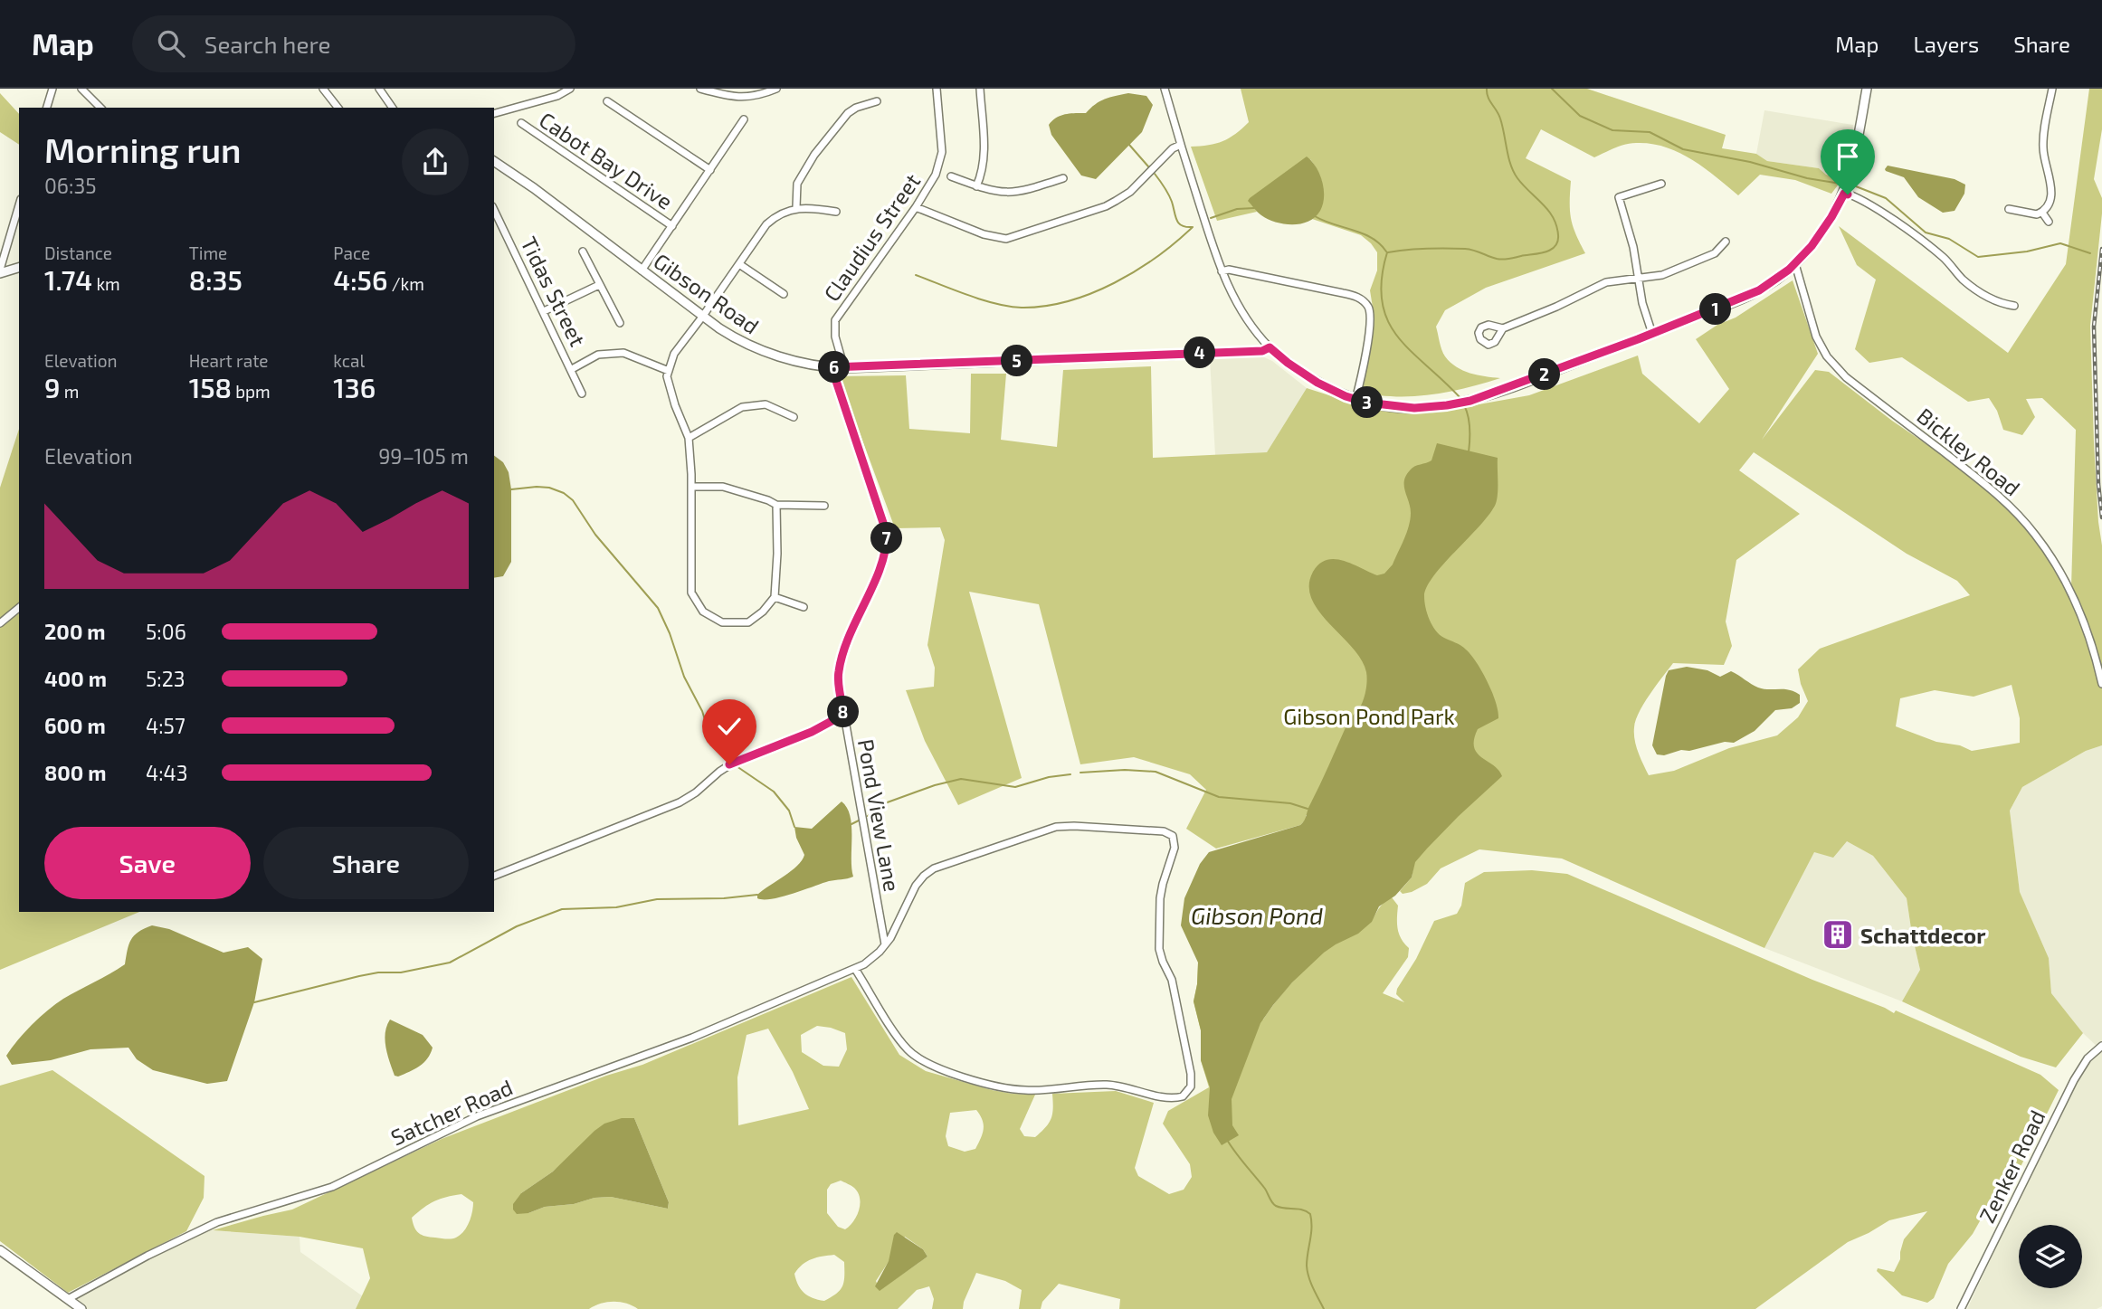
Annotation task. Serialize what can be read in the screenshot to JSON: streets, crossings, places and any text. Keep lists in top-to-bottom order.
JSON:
{
  "streets": {
    "street": [
      "Cabot Bay Drive",
      "Claudius Street",
      "Tidas Street",
      "Gibson Road",
      "Bickley Road",
      "Pond View Lane",
      "Satcher Road",
      "Zenker Road"
    ]
  },
  "crossings": [
    ["Claudius Street", "Gibson Road"],
    ["Gibson Road", "Pond View Lane"],
    ["Pond View Lane", "Satcher Road"]
  ],
  "water": ["Gibson Pond"],
  "parks": ["Gibson Pond Park"],
  "places": {
    "building": ["Schattdecor"]
  },
  "page": {
    "header": "Map",
    "search": "Search here",
    "nav": ["Map", "Layers", "Share"],
    "heading": ["Morning run", "06:35"],
    "stats": [
      ["Distance", "1.74 km"],
      ["Time", "8:35"],
      ["Pace", "4:56 /km"],
      ["Elevation", "9 m"],
      ["Heart rate", "158 bpm"],
      ["kcal", "136"]
    ],
    "pins": [
      "1",
      "4",
      "5",
      "6",
      "2",
      "3",
      "7",
      "8"
    ],
    "chart": ["Elevation", "99–105 m"],
    "list": [
      {
        "name": "200 m",
        "note": "5:06"
      },
      {
        "name": "400 m",
        "note": "5:23"
      },
      {
        "name": "600 m",
        "note": "4:57"
      },
      {
        "name": "800 m",
        "note": "4:43"
      }
    ],
    "buttons": ["Save", "Share"]
  }
}
